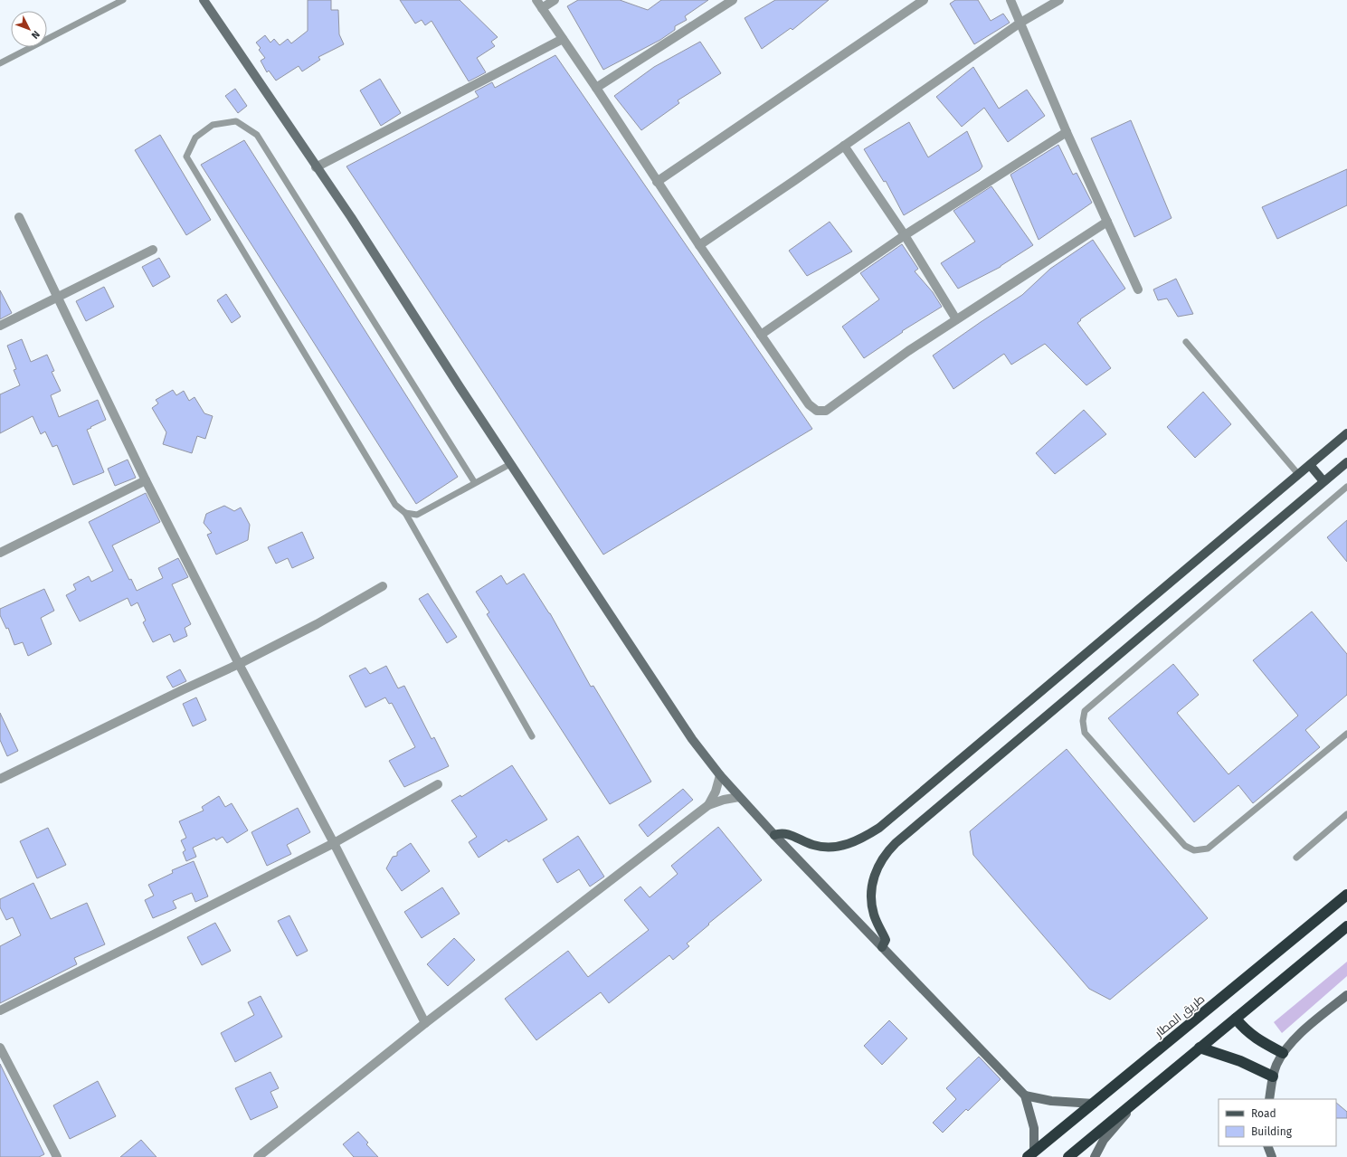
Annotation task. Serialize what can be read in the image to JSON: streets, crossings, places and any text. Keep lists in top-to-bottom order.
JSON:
{
  "streets": {
    "highway": ["طريق المطار"]
  },
  "legend": ["Road", "Building"],
  "north": "bottom right"
}
